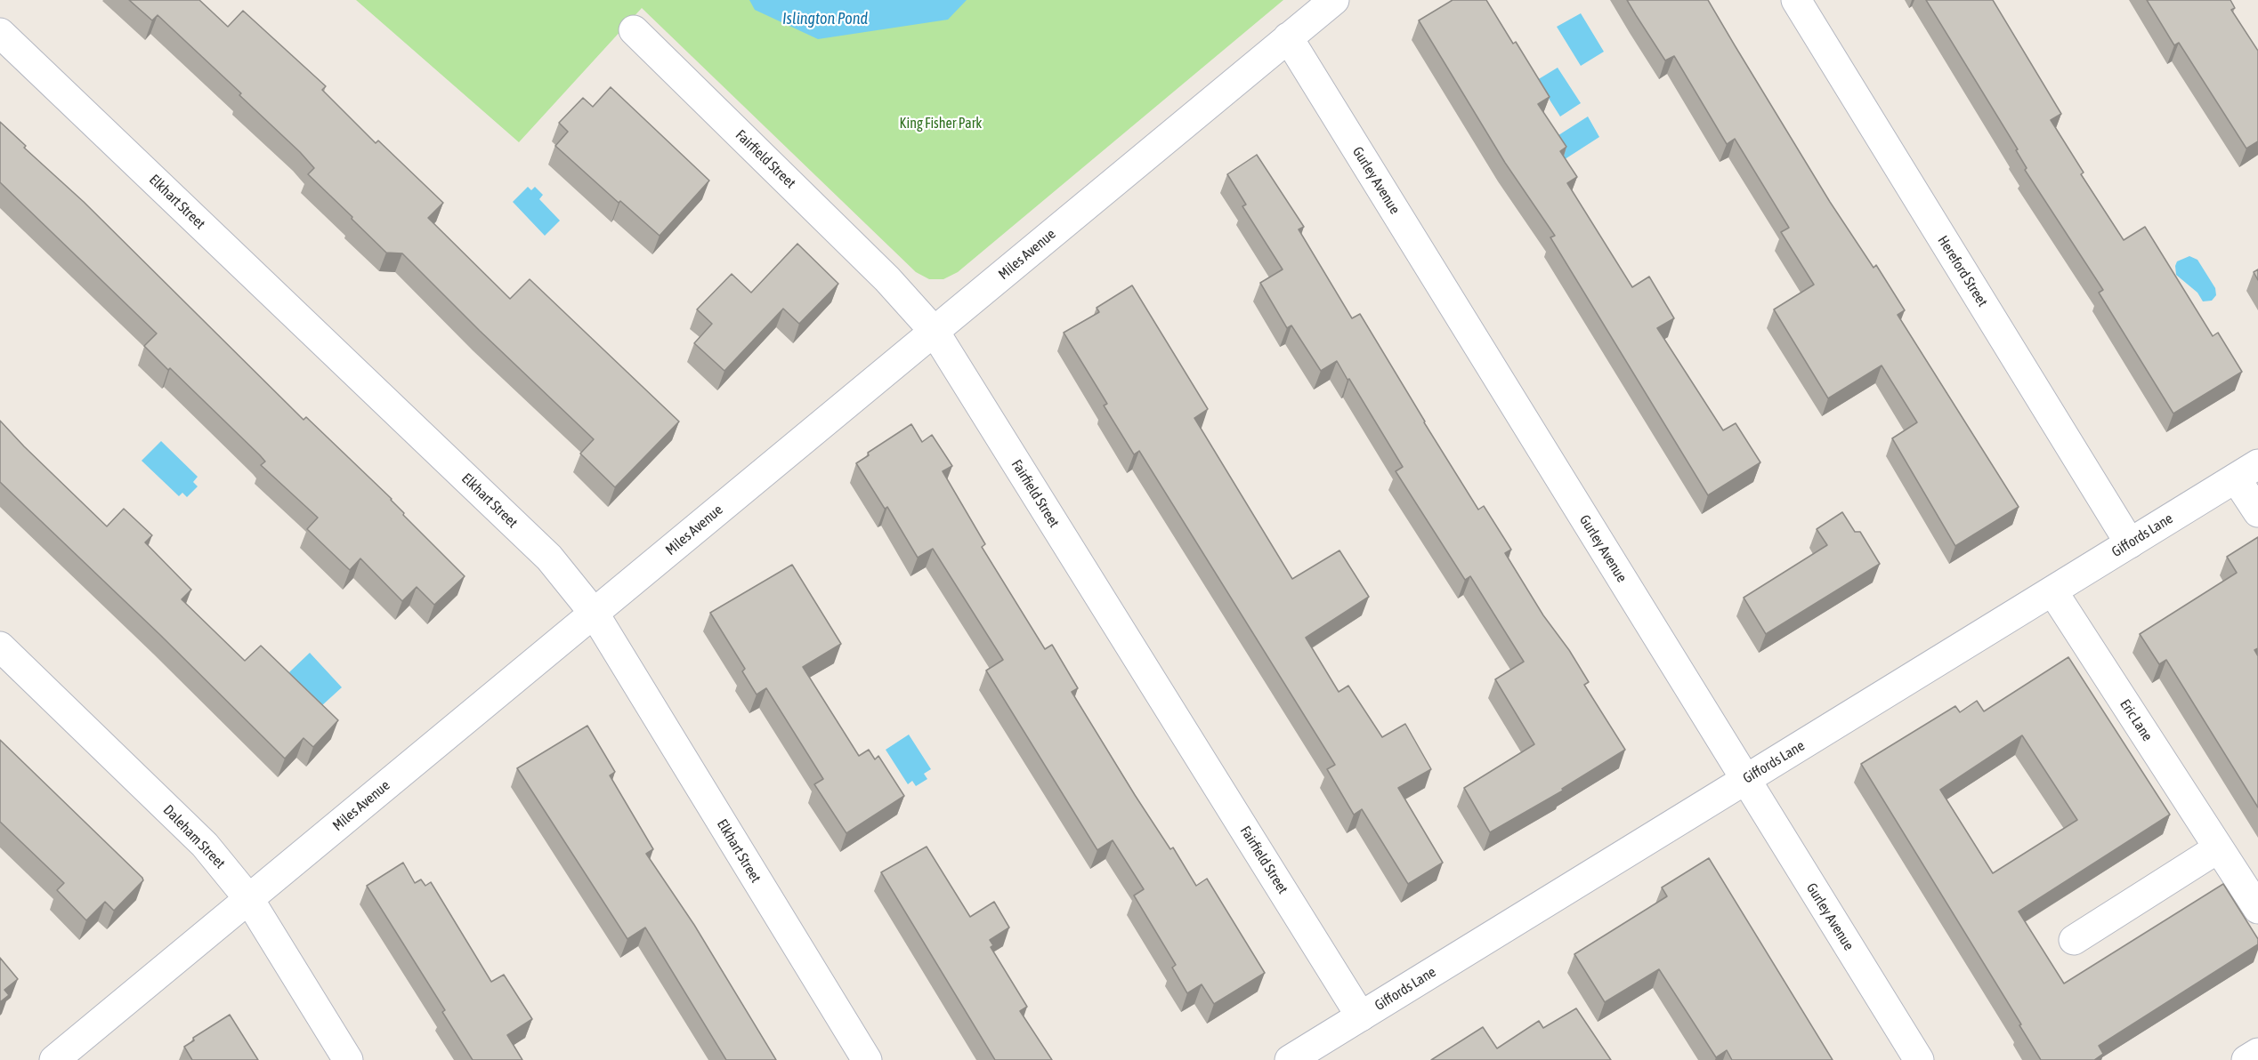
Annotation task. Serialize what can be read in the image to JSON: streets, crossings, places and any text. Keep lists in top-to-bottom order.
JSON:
{
  "streets": {
    "street": [
      "Fairfield Street",
      "Gurley Avenue",
      "Elkhart Street",
      "Miles Avenue",
      "Hereford Street",
      "Giffords Lane",
      "Eric Lane",
      "Daleham Street"
    ]
  },
  "crossings": [
    ["Fairfield Street", "Miles Avenue"],
    ["Fairfield Street", "Giffords Lane"],
    ["Gurley Avenue", "Miles Avenue"],
    ["Gurley Avenue", "Giffords Lane"],
    ["Elkhart Street", "Miles Avenue"],
    ["Miles Avenue", "Daleham Street"],
    ["Hereford Street", "Giffords Lane"],
    ["Giffords Lane", "Eric Lane"]
  ],
  "water": ["Islington Pond"],
  "parks": ["King Fisher Park"]
}
